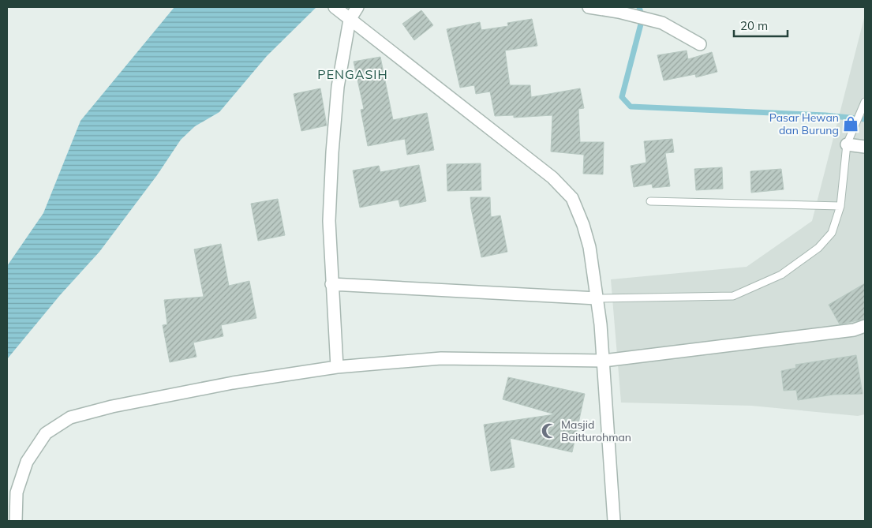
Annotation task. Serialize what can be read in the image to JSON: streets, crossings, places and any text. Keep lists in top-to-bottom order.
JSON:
{
  "districts": ["PENGASIH"],
  "places": {
    "shop": ["Pasar Hewan dan Burung"],
    "mosque": ["Masjid Baitturohman"]
  },
  "scale_bar": "20 m"
}
